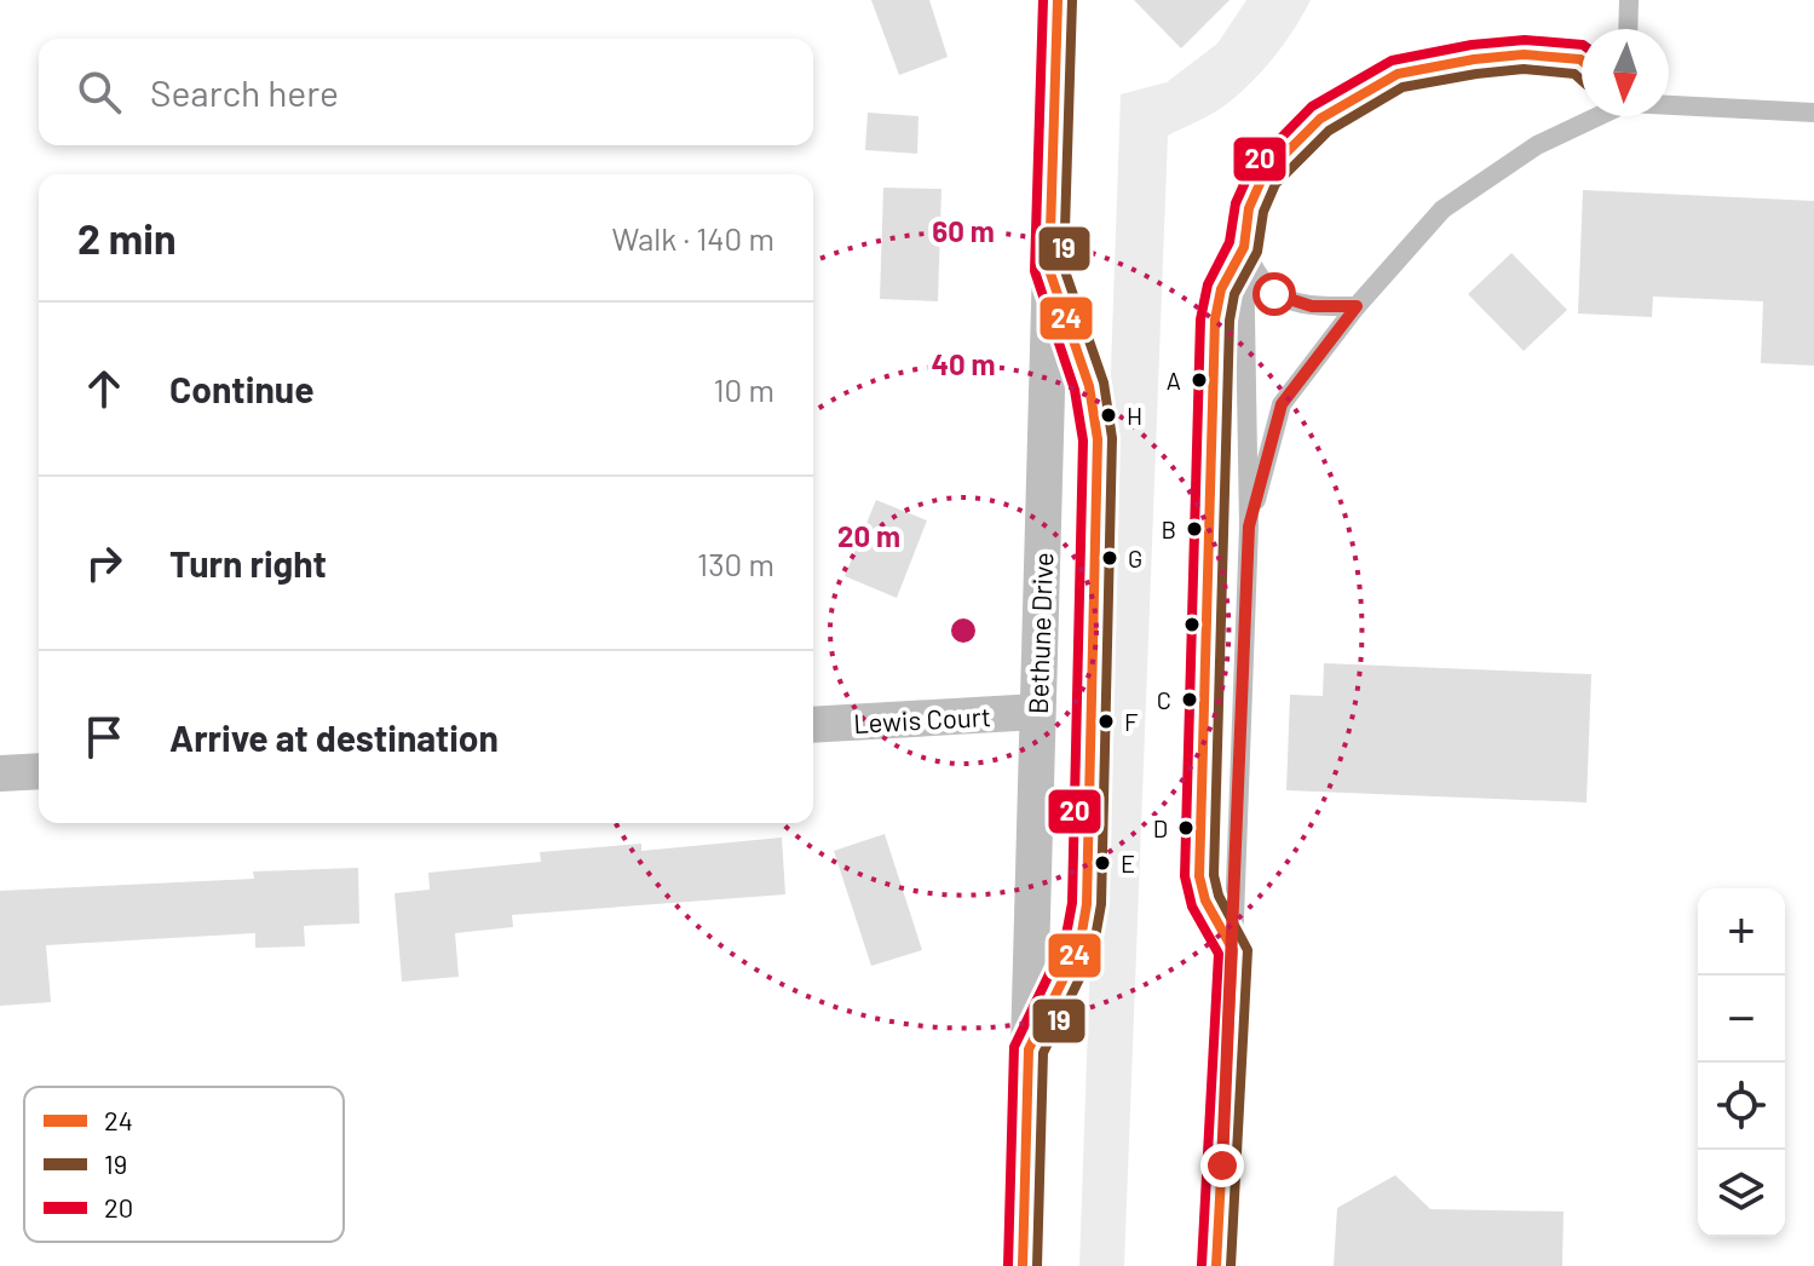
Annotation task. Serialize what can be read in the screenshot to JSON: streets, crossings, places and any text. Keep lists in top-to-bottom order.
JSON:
{
  "streets": {
    "street": ["Bethune Drive", "Lewis Court"]
  },
  "crossings": [
    ["Bethune Drive", "Lewis Court"]
  ],
  "places": [
    "A",
    "H",
    "B",
    "G",
    "C",
    "F",
    "D",
    "E"
  ],
  "lines": ["transit line 24", "transit line 19", "transit line 20"],
  "legend": ["24", "19", "20"],
  "north": "bottom",
  "page": {
    "search": "Search here",
    "heading": ["2 min", "Walk · 140 m"],
    "list": [
      ["Continue", "10 m"],
      ["Turn right", "130 m"],
      "Arrive at destination"
    ],
    "map_buttons": ["+", "−"]
  },
  "rings": ["60 m", "40 m", "20 m"]
}
